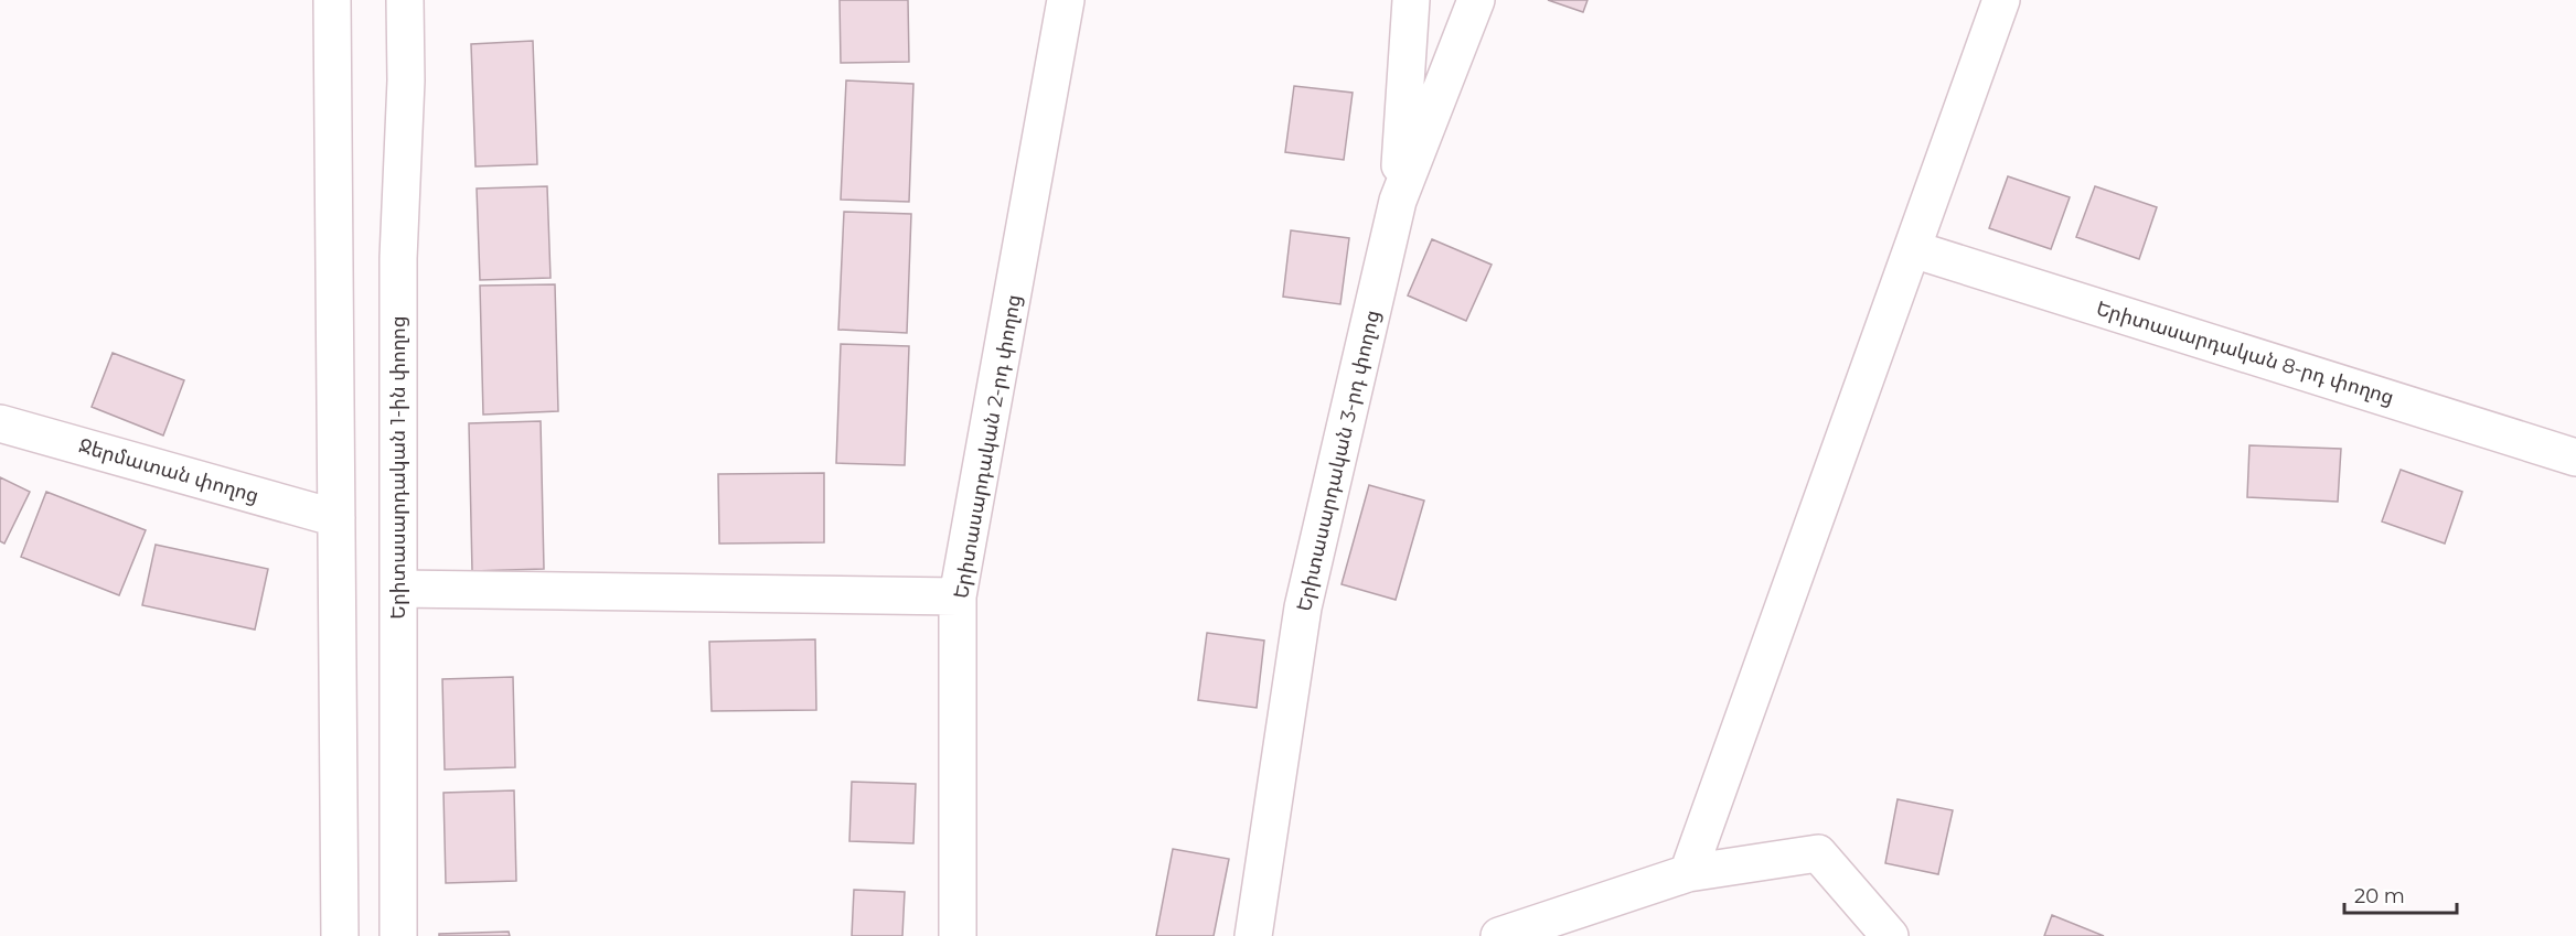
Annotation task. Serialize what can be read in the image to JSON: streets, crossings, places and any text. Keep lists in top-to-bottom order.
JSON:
{
  "streets": {
    "street": [
      "Երիտասարդական 8-րդ փողոց",
      "Երիտասարդական 2-րդ փողոց",
      "Երիտասարդական 3-րդ փողոց",
      "Երիտասարդական 1-ին փողոց",
      "Ջերմատան փողոց"
    ]
  },
  "scale_bar": "20 m"
}
